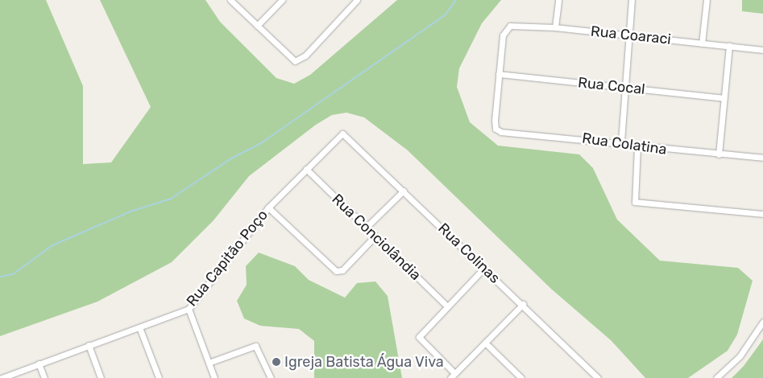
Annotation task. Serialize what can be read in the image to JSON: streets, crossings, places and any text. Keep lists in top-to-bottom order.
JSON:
{
  "streets": {
    "street": [
      "Rua Coaraci",
      "Rua Cocal",
      "Rua Colatina",
      "Rua Conciolândia",
      "Rua Colinas",
      "Rua Capitão Poço"
    ]
  },
  "crossings": [
    ["Rua Coaraci", "Rua Cocal"],
    ["Rua Coaraci", "Rua Colatina"],
    ["Rua Cocal", "Rua Colatina"],
    ["Rua Conciolândia", "Rua Capitão Poço"],
    ["Rua Colinas", "Rua Capitão Poço"]
  ],
  "places": ["Igreja Batista Água Viva"]
}
